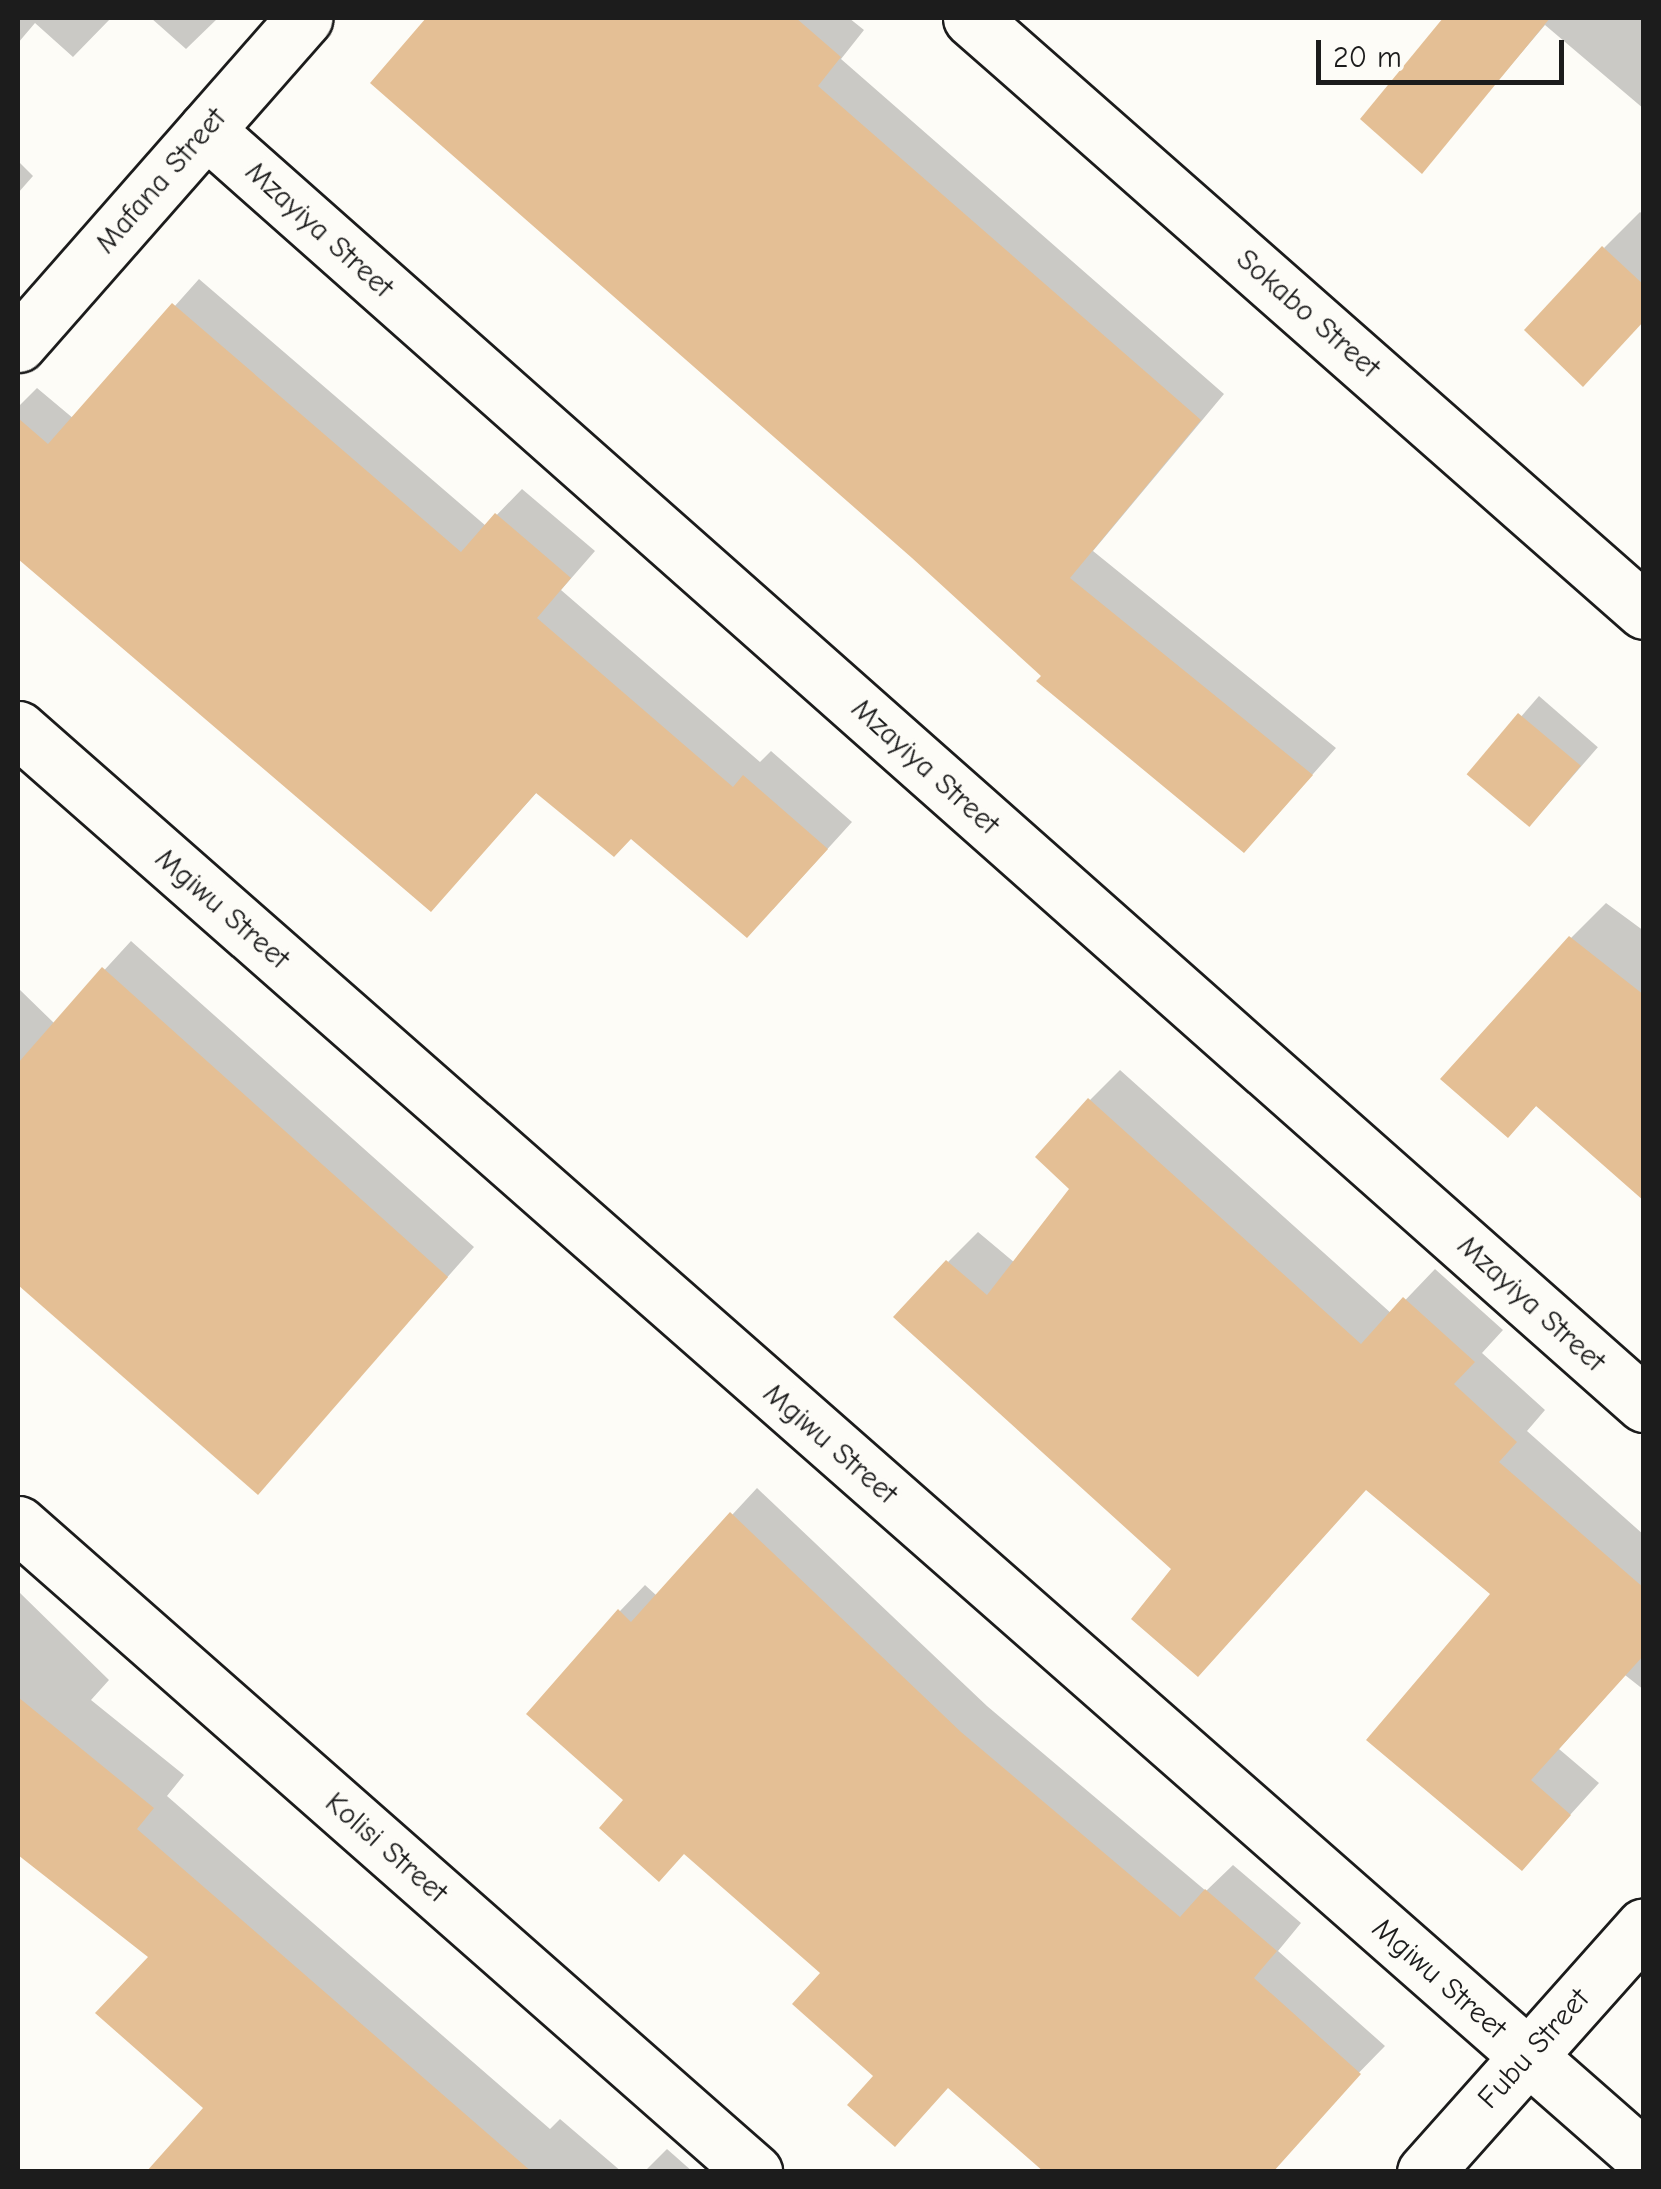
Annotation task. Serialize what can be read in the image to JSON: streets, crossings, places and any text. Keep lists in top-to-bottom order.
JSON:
{
  "streets": {
    "street": [
      "Mafana Street",
      "Mzayiya Street",
      "Sokabo Street",
      "Mgiwu Street",
      "Kolisi Street",
      "Fubu Street"
    ]
  },
  "crossings": [
    ["Mafana Street", "Mzayiya Street"],
    ["Mgiwu Street", "Fubu Street"]
  ],
  "scale_bar": "20 m"
}
